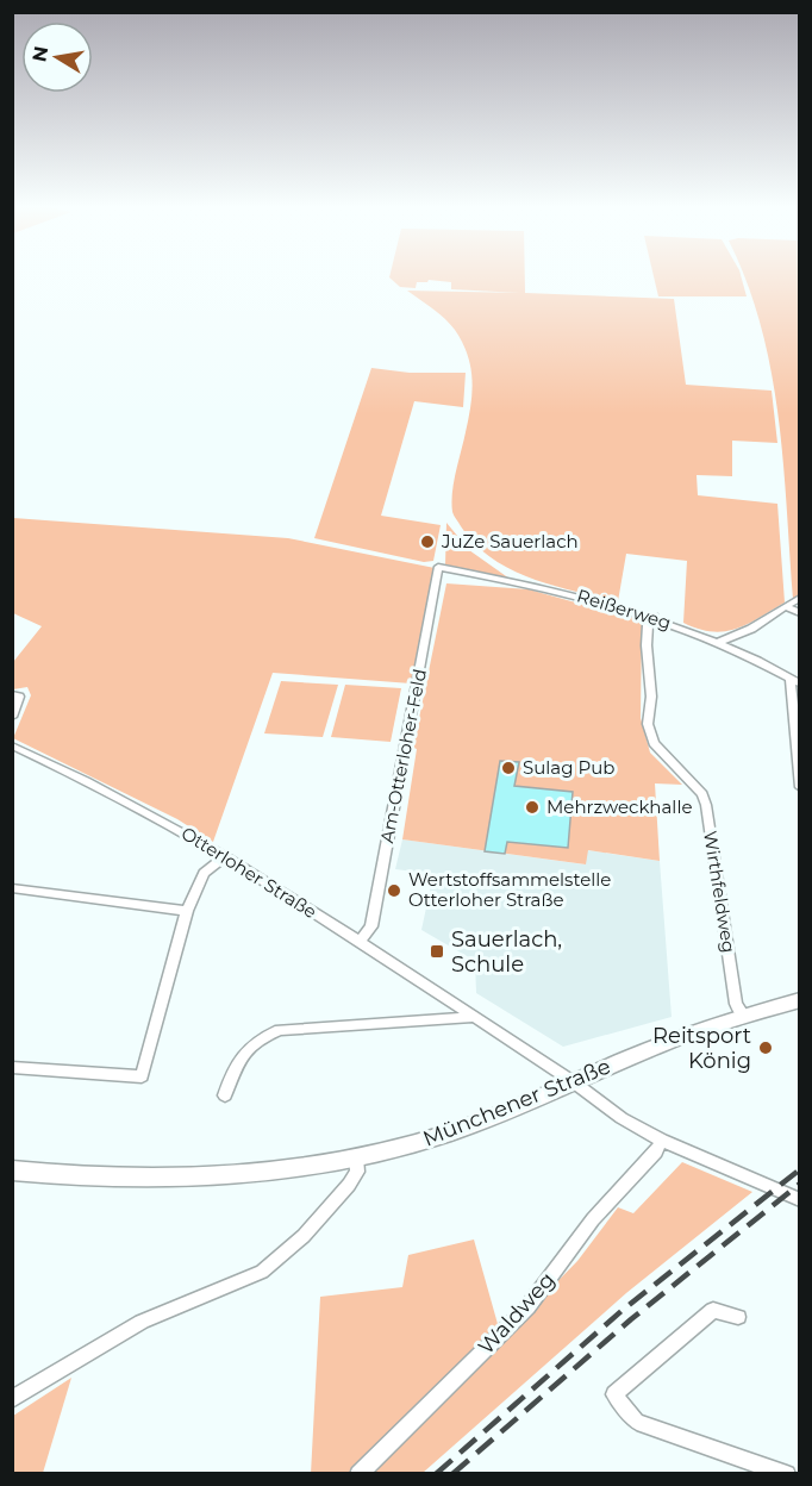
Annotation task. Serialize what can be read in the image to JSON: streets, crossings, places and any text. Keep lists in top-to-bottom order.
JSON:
{
  "streets": {
    "main road": ["Münchener Straße"],
    "street": [
      "Reißerweg",
      "Am-Otterloher-Feld",
      "Otterloher Straße",
      "Wirthfeldweg",
      "Waldweg"
    ]
  },
  "crossings": [
    ["Reißerweg", "Am-Otterloher-Feld"],
    ["Reißerweg", "Wirthfeldweg"],
    ["Am-Otterloher-Feld", "Otterloher Straße"],
    ["Otterloher Straße", "Münchener Straße"],
    ["Otterloher Straße", "Waldweg"],
    ["Wirthfeldweg", "Münchener Straße"]
  ],
  "places": {
    "other": [
      "JuZe Sauerlach",
      "Sulag Pub",
      "Mehrzweckhalle",
      "Wertstoffsammelstelle Otterloher Straße",
      "Reitsport König"
    ],
    "transit": ["Sauerlach, Schule"]
  },
  "north": "left"
}
